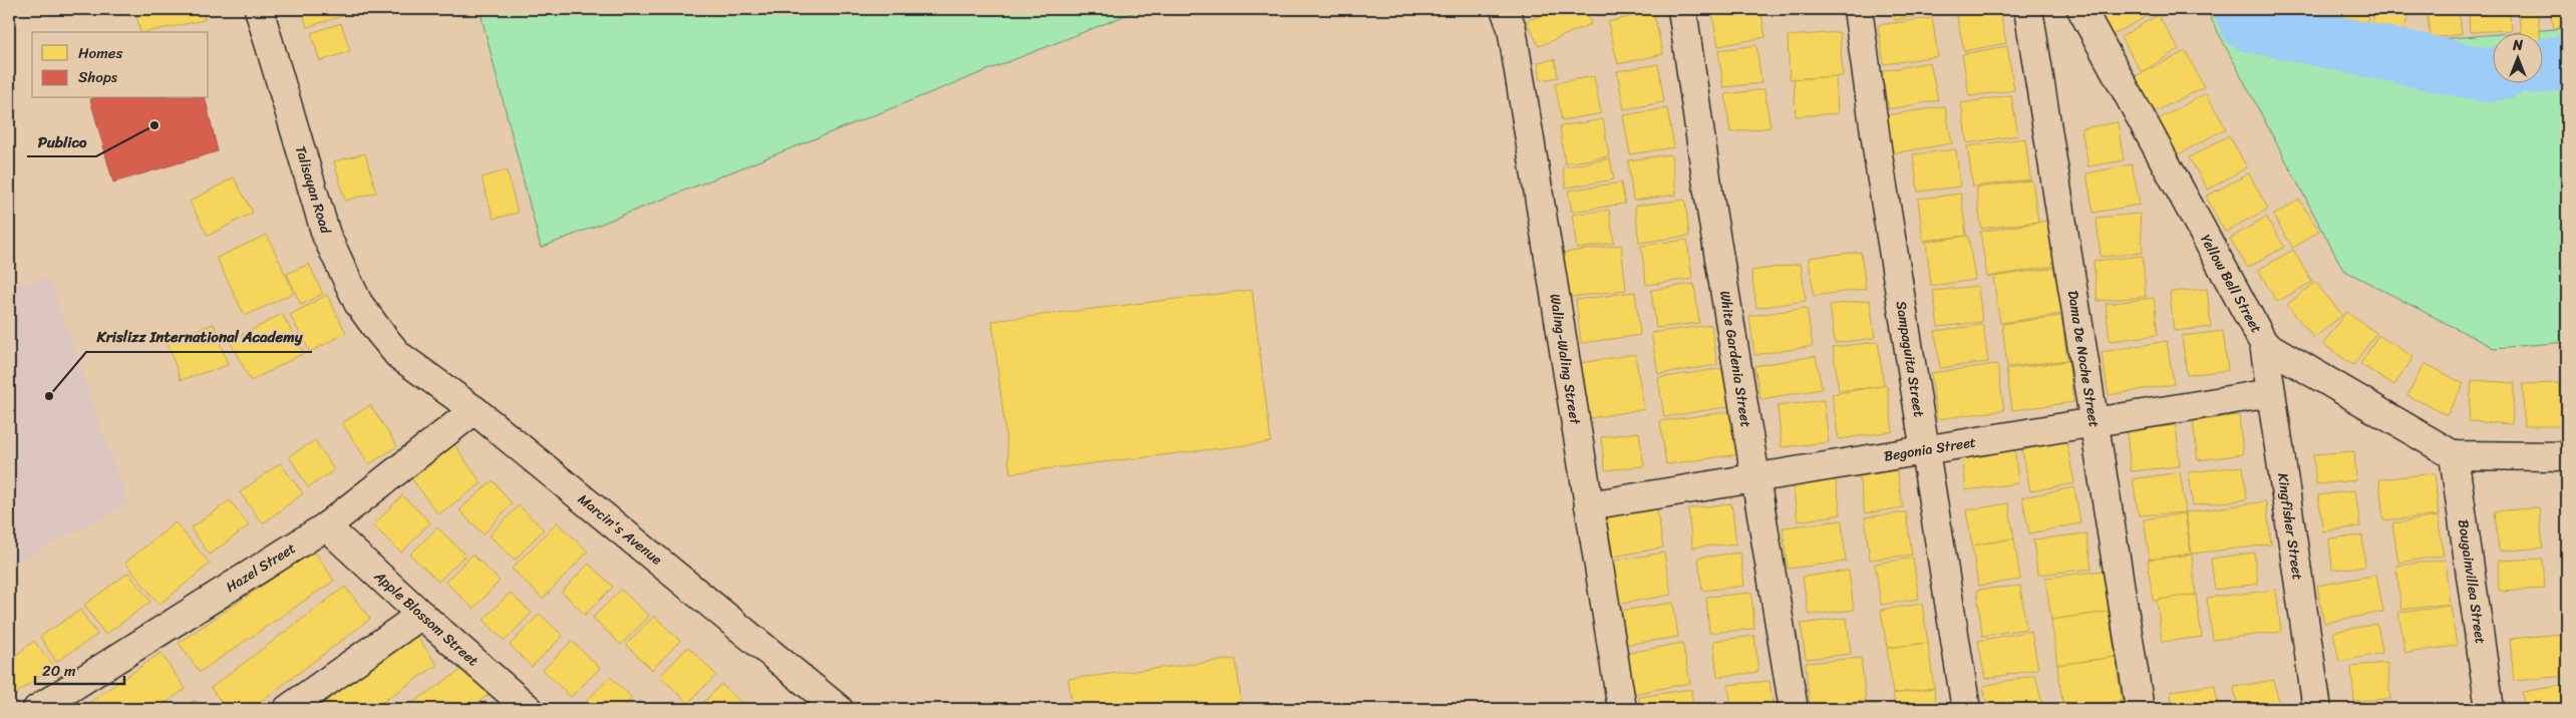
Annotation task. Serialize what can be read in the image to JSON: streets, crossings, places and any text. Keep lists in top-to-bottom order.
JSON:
{
  "streets": {
    "street": [
      "Talisayan Road",
      "Yellow Bell Street",
      "Waling-Waling Street",
      "White Gardenia Street",
      "Sampaguita Street",
      "Dama De Noche Street",
      "Begonia Street",
      "Kingfisher Street",
      "Marcin's Avenue",
      "Hazel Street",
      "Bougainvillea Street",
      "Apple Blossom Street"
    ]
  },
  "crossings": [
    ["Talisayan Road", "Marcin's Avenue"],
    ["Yellow Bell Street", "Kingfisher Street"],
    ["Yellow Bell Street", "Bougainvillea Street"],
    ["Waling-Waling Street", "Begonia Street"],
    ["White Gardenia Street", "Begonia Street"],
    ["Sampaguita Street", "Begonia Street"],
    ["Dama De Noche Street", "Begonia Street"],
    ["Begonia Street", "Kingfisher Street"],
    ["Marcin's Avenue", "Hazel Street"],
    ["Hazel Street", "Apple Blossom Street"]
  ],
  "places": ["Publico", "Krislizz International Academy"],
  "legend": ["Homes", "Shops"],
  "scale_bar": "20 m",
  "north": "top"
}
